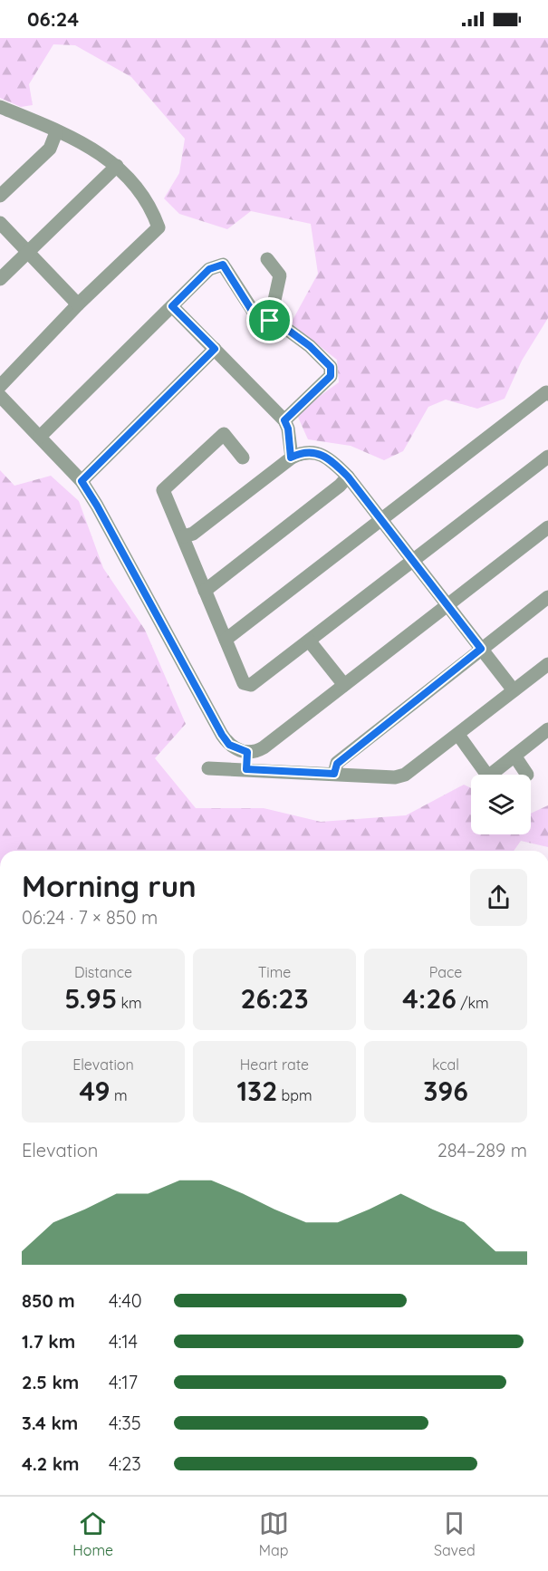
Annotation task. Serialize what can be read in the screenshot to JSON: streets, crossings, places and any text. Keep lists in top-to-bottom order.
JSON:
{
  "page": {
    "status": "06:24",
    "heading": ["Morning run", "06:24 · 7 × 850 m"],
    "stats": [
      ["Distance", "5.95 km"],
      ["Time", "26:23"],
      ["Pace", "4:26 /km"],
      ["Elevation", "49 m"],
      ["Heart rate", "132 bpm"],
      ["kcal", "396"]
    ],
    "chart": ["Elevation", "284–289 m"],
    "list": [
      {
        "name": "850 m",
        "note": "4:40"
      },
      {
        "name": "1.7 km",
        "note": "4:14"
      },
      {
        "name": "2.5 km",
        "note": "4:17"
      },
      {
        "name": "3.4 km",
        "note": "4:35"
      },
      {
        "name": "4.2 km",
        "note": "4:23"
      }
    ],
    "tabs": ["Home", "Map", "Saved"]
  }
}
